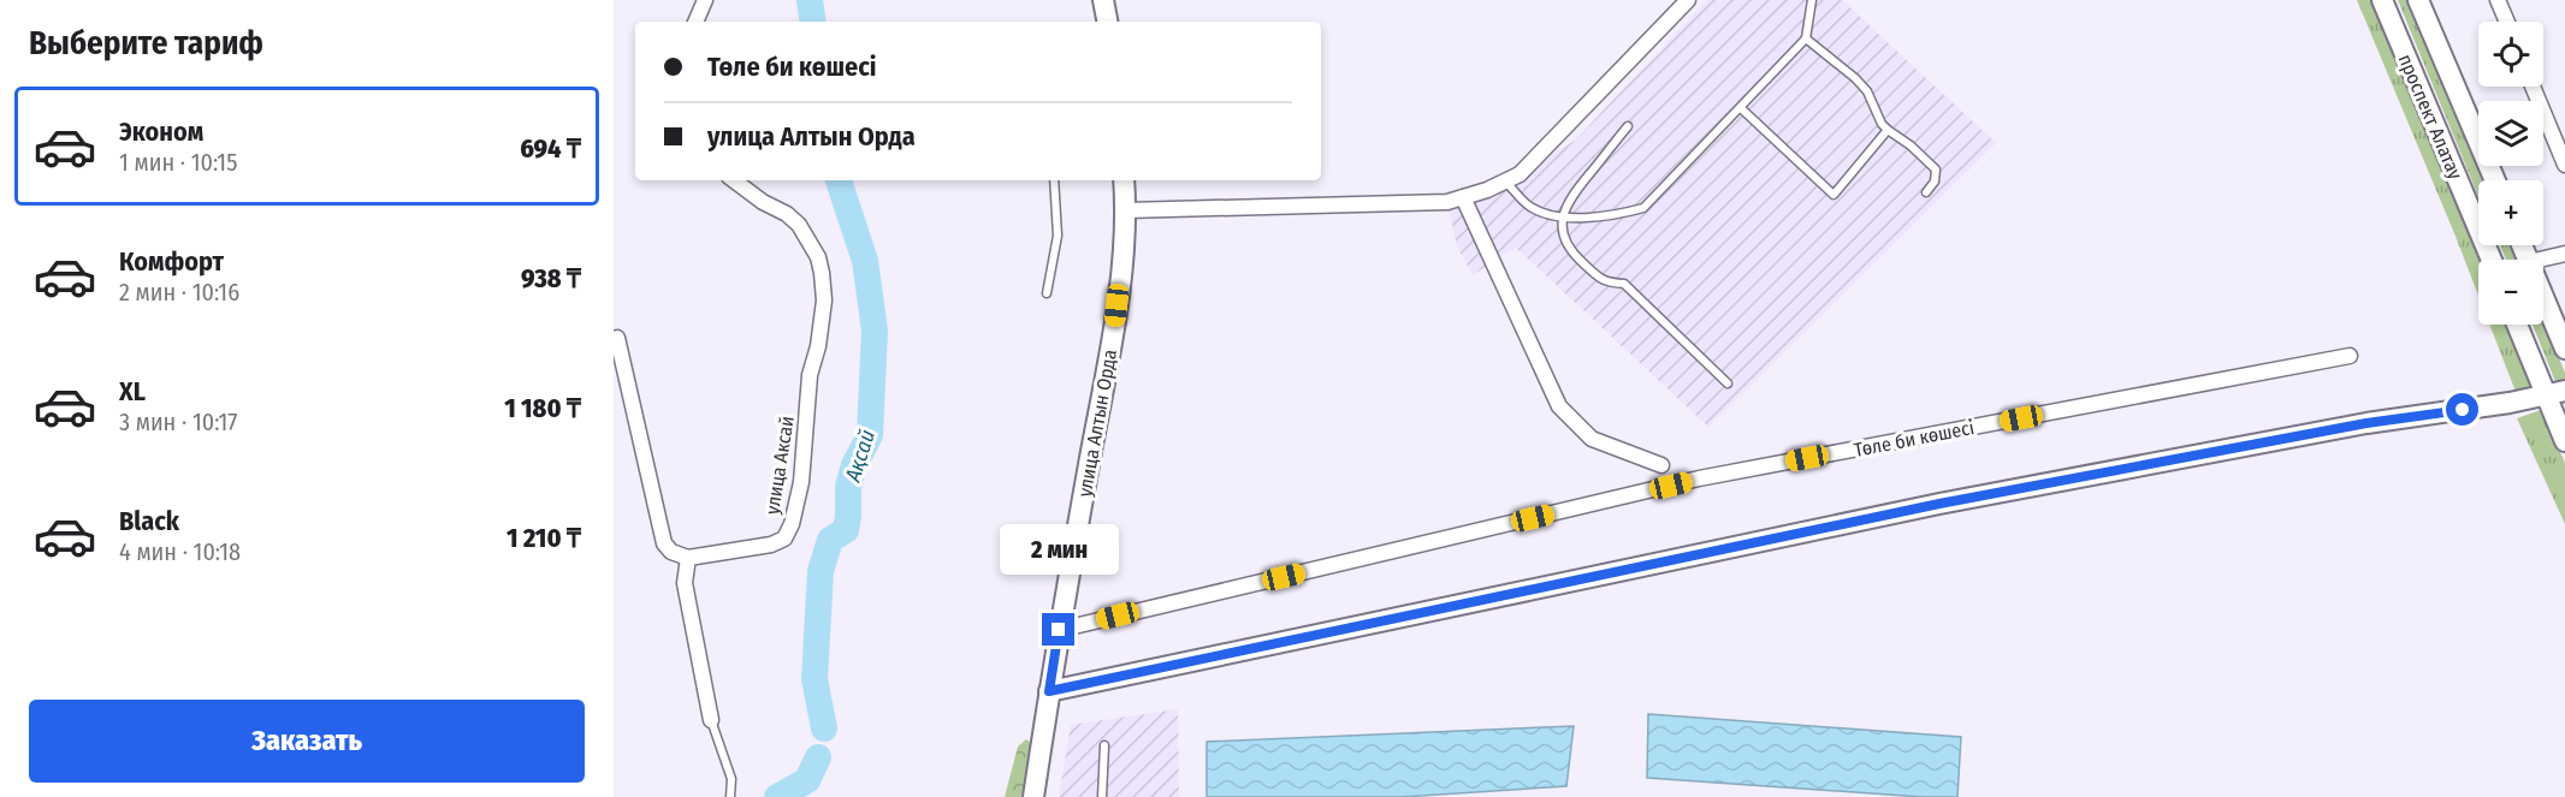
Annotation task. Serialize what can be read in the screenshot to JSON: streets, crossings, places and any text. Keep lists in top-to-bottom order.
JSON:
{
  "streets": {
    "main road": ["проспект Алатау", "улица Алтын Орда"],
    "street": ["Төле би көшесі", "улица Аксай"]
  },
  "crossings": [
    ["улица Алтын Орда", "Төле би көшесі"]
  ],
  "water": ["Ақсай"],
  "page": {
    "heading": "Выберите тариф",
    "map_buttons": ["+", "−"],
    "banner": ["Төле би көшесі", "улица Алтын Орда"],
    "list": [
      {
        "name": "Эконом",
        "note": "1 мин · 10:15",
        "value": "694 ₸"
      },
      {
        "name": "Комфорт",
        "note": "2 мин · 10:16",
        "value": "938 ₸"
      },
      {
        "name": "XL",
        "note": "3 мин · 10:17",
        "value": "1 180 ₸"
      },
      {
        "name": "Black",
        "note": "4 мин · 10:18",
        "value": "1 210 ₸"
      }
    ],
    "bubble": "2 мин",
    "buttons": "Заказать"
  }
}
